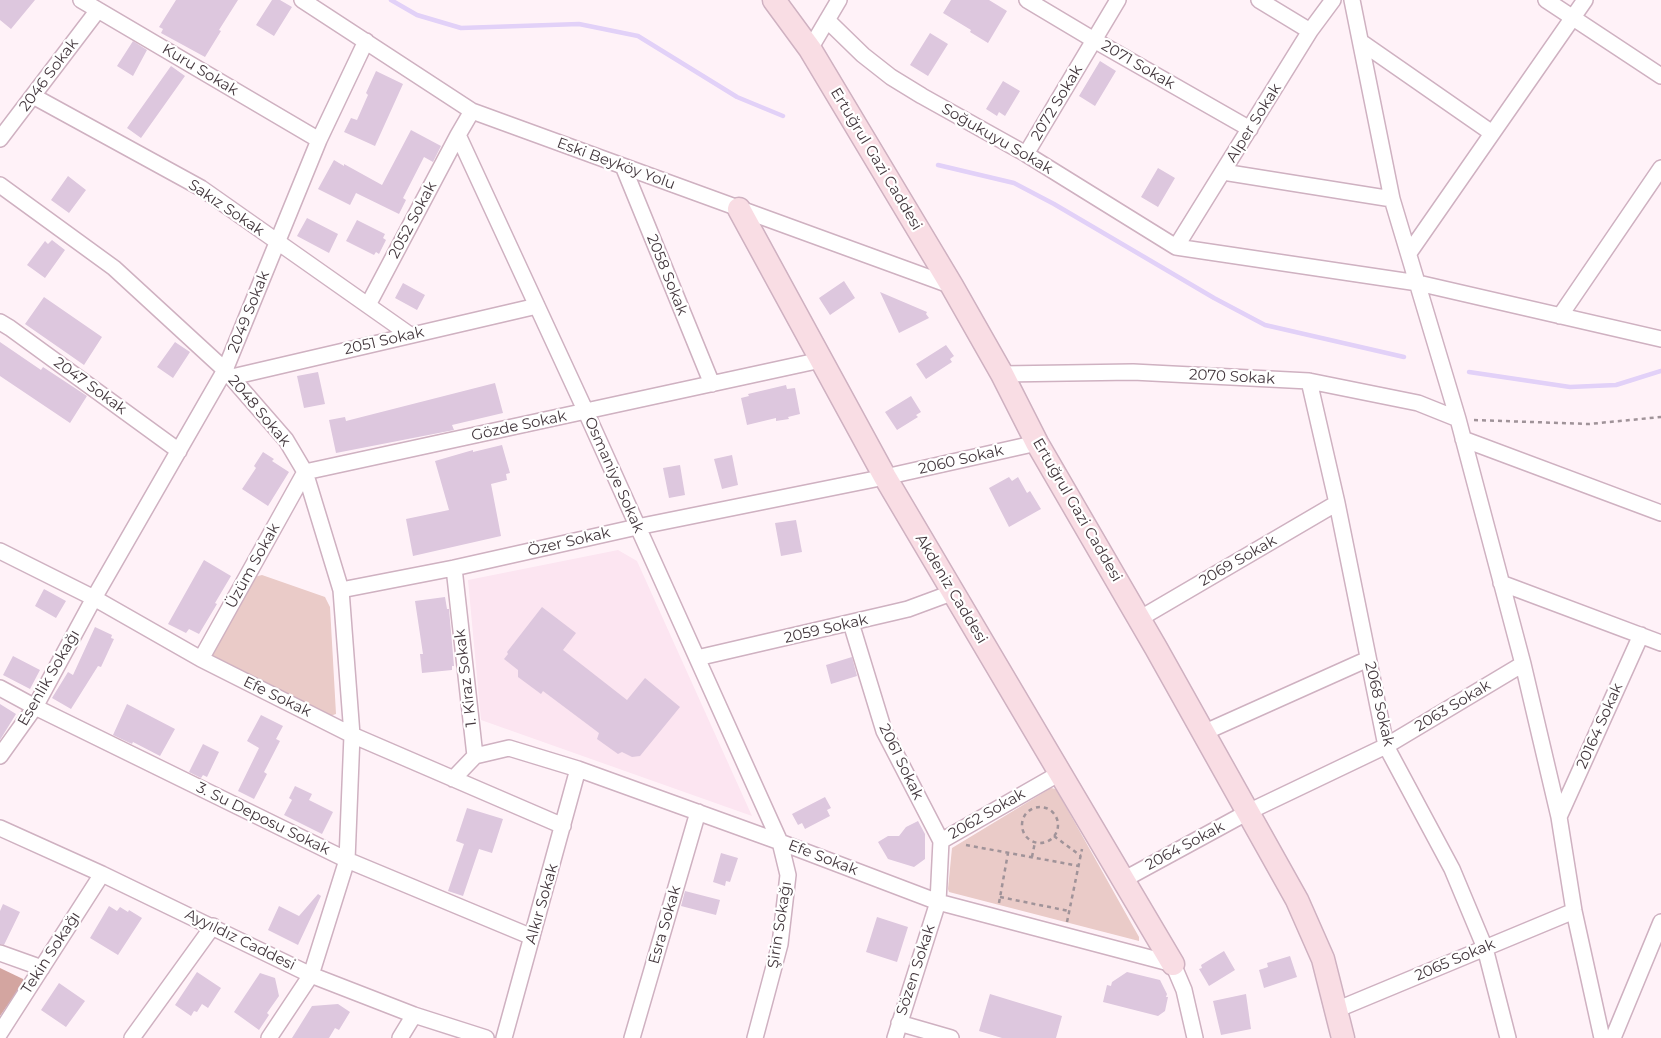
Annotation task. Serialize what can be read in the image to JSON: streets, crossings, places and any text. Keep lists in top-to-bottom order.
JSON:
{
  "streets": {
    "main road": ["Ertuğrul Gazi Caddesi", "Akdeniz Caddesi"],
    "street": [
      "2071 Sokak",
      "Kuru Sokak",
      "2046 Sokak",
      "2072 Sokak",
      "Alper Sokak",
      "Soğukuyu Sokak",
      "Eski Beyköy Yolu",
      "Sakız Sokak",
      "2052 Sokak",
      "2058 Sokak",
      "2049 Sokak",
      "2051 Sokak",
      "2070 Sokak",
      "2047 Sokak",
      "2048 Sokak",
      "Gözde Sokak",
      "2060 Sokak",
      "Osmaniye Sokak",
      "Özer Sokak",
      "2069 Sokak",
      "Üzüm Sokak",
      "2059 Sokak",
      "Esenlik Sokağı",
      "1. Kiraz Sokak",
      "Efe Sokak",
      "2068 Sokak",
      "2063 Sokak",
      "20164 Sokak",
      "2061 Sokak",
      "2062 Sokak",
      "3. Su Deposu Sokak",
      "2064 Sokak",
      "Alkır Sokak",
      "Esra Sokak",
      "Şirin Sokağı",
      "Ayyıldız Caddesi",
      "Tekin Sokağı",
      "2065 Sokak",
      "Sözen Sokak"
    ]
  },
  "crossings": [
    ["2071 Sokak", "2072 Sokak"],
    ["2071 Sokak", "Alper Sokak"],
    ["Kuru Sokak", "2046 Sokak"],
    ["Kuru Sokak", "2049 Sokak"],
    ["2046 Sokak", "Sakız Sokak"],
    ["2072 Sokak", "Soğukuyu Sokak"],
    ["Alper Sokak", "Soğukuyu Sokak"],
    ["Ertuğrul Gazi Caddesi", "Eski Beyköy Yolu"],
    ["Ertuğrul Gazi Caddesi", "2070 Sokak"],
    ["Ertuğrul Gazi Caddesi", "2060 Sokak"],
    ["Ertuğrul Gazi Caddesi", "2069 Sokak"],
    ["Ertuğrul Gazi Caddesi", "2063 Sokak"],
    ["Ertuğrul Gazi Caddesi", "2064 Sokak"],
    ["Ertuğrul Gazi Caddesi", "2065 Sokak"],
    ["Eski Beyköy Yolu", "2058 Sokak"],
    ["Eski Beyköy Yolu", "2049 Sokak"],
    ["Eski Beyköy Yolu", "Akdeniz Caddesi"],
    ["Sakız Sokak", "2052 Sokak"],
    ["Sakız Sokak", "2049 Sokak"],
    ["Sakız Sokak", "2051 Sokak"],
    ["2052 Sokak", "Osmaniye Sokak"],
    ["2058 Sokak", "Gözde Sokak"],
    ["2049 Sokak", "2051 Sokak"],
    ["2049 Sokak", "2047 Sokak"],
    ["2049 Sokak", "2048 Sokak"],
    ["2049 Sokak", "Esenlik Sokağı"],
    ["2049 Sokak", "Efe Sokak"],
    ["2051 Sokak", "2048 Sokak"],
    ["2051 Sokak", "Osmaniye Sokak"],
    ["2070 Sokak", "2068 Sokak"],
    ["2048 Sokak", "Gözde Sokak"],
    ["2048 Sokak", "Özer Sokak"],
    ["2048 Sokak", "Üzüm Sokak"],
    ["2048 Sokak", "Efe Sokak"],
    ["2048 Sokak", "3. Su Deposu Sokak"],
    ["2048 Sokak", "Ayyıldız Caddesi"],
    ["Gözde Sokak", "Osmaniye Sokak"],
    ["Gözde Sokak", "Üzüm Sokak"],
    ["Gözde Sokak", "Akdeniz Caddesi"],
    ["2060 Sokak", "Özer Sokak"],
    ["2060 Sokak", "Akdeniz Caddesi"],
    ["Osmaniye Sokak", "Özer Sokak"],
    ["Osmaniye Sokak", "2059 Sokak"],
    ["Osmaniye Sokak", "Efe Sokak"],
    ["Osmaniye Sokak", "Şirin Sokağı"],
    ["Özer Sokak", "Akdeniz Caddesi"],
    ["Özer Sokak", "1. Kiraz Sokak"],
    ["2069 Sokak", "2068 Sokak"],
    ["Üzüm Sokak", "Efe Sokak"],
    ["Akdeniz Caddesi", "2059 Sokak"],
    ["Akdeniz Caddesi", "Efe Sokak"],
    ["Akdeniz Caddesi", "2062 Sokak"],
    ["Akdeniz Caddesi", "2064 Sokak"],
    ["2059 Sokak", "2061 Sokak"],
    ["Esenlik Sokağı", "Efe Sokak"],
    ["Esenlik Sokağı", "3. Su Deposu Sokak"],
    ["1. Kiraz Sokak", "Efe Sokak"],
    ["Efe Sokak", "2062 Sokak"],
    ["Efe Sokak", "Alkır Sokak"],
    ["Efe Sokak", "Esra Sokak"],
    ["Efe Sokak", "Şirin Sokağı"],
    ["Efe Sokak", "Sözen Sokak"],
    ["2068 Sokak", "2063 Sokak"],
    ["2068 Sokak", "2065 Sokak"],
    ["2063 Sokak", "2064 Sokak"],
    ["2061 Sokak", "2062 Sokak"],
    ["2062 Sokak", "Sözen Sokak"],
    ["3. Su Deposu Sokak", "Alkır Sokak"],
    ["Ayyıldız Caddesi", "Tekin Sokağı"]
  ]
}
